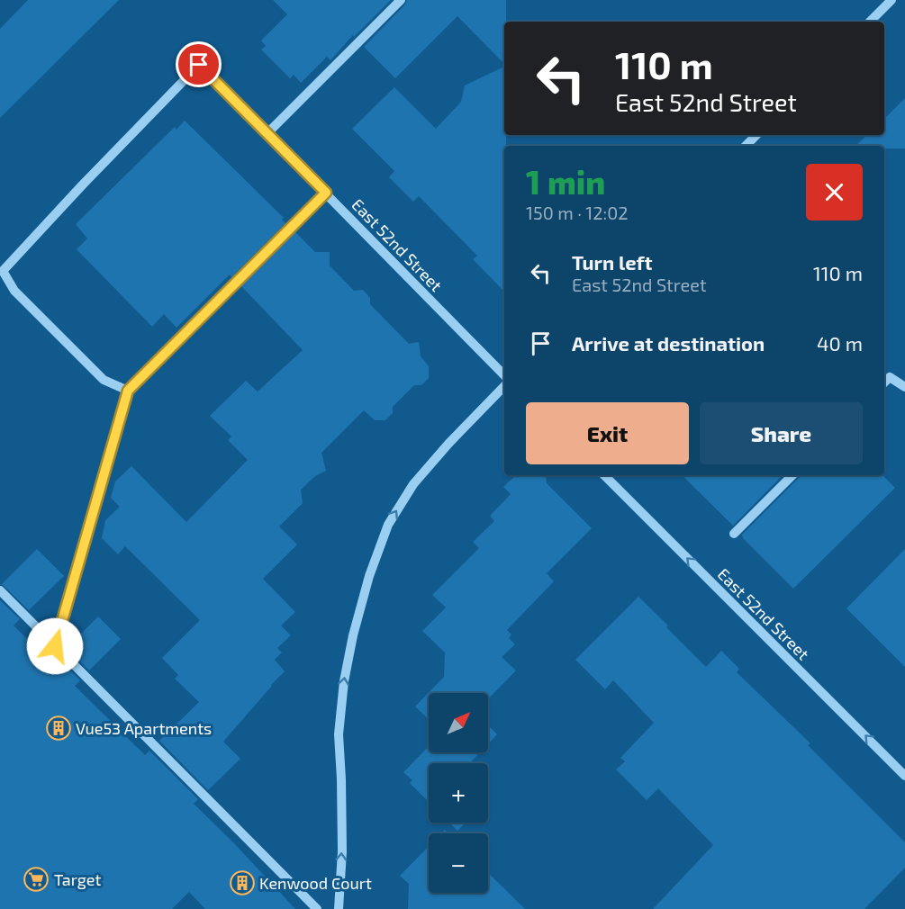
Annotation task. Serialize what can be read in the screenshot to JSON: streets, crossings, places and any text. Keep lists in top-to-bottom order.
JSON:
{
  "streets": {
    "street": ["East 52nd Street"]
  },
  "places": {
    "building": ["Vue53 Apartments", "Kenwood Court"],
    "supermarket": ["Target"]
  },
  "north": "top right",
  "page": {
    "turn": ["110 m", "East 52nd Street"],
    "heading": ["1 min", "150 m · 12:02"],
    "list": [
      {
        "name": "Turn left",
        "note": "East 52nd Street",
        "value": "110 m"
      },
      {
        "name": "Arrive at destination",
        "value": "40 m"
      }
    ],
    "buttons": ["Exit", "Share"],
    "map_buttons": ["+", "−"]
  }
}
